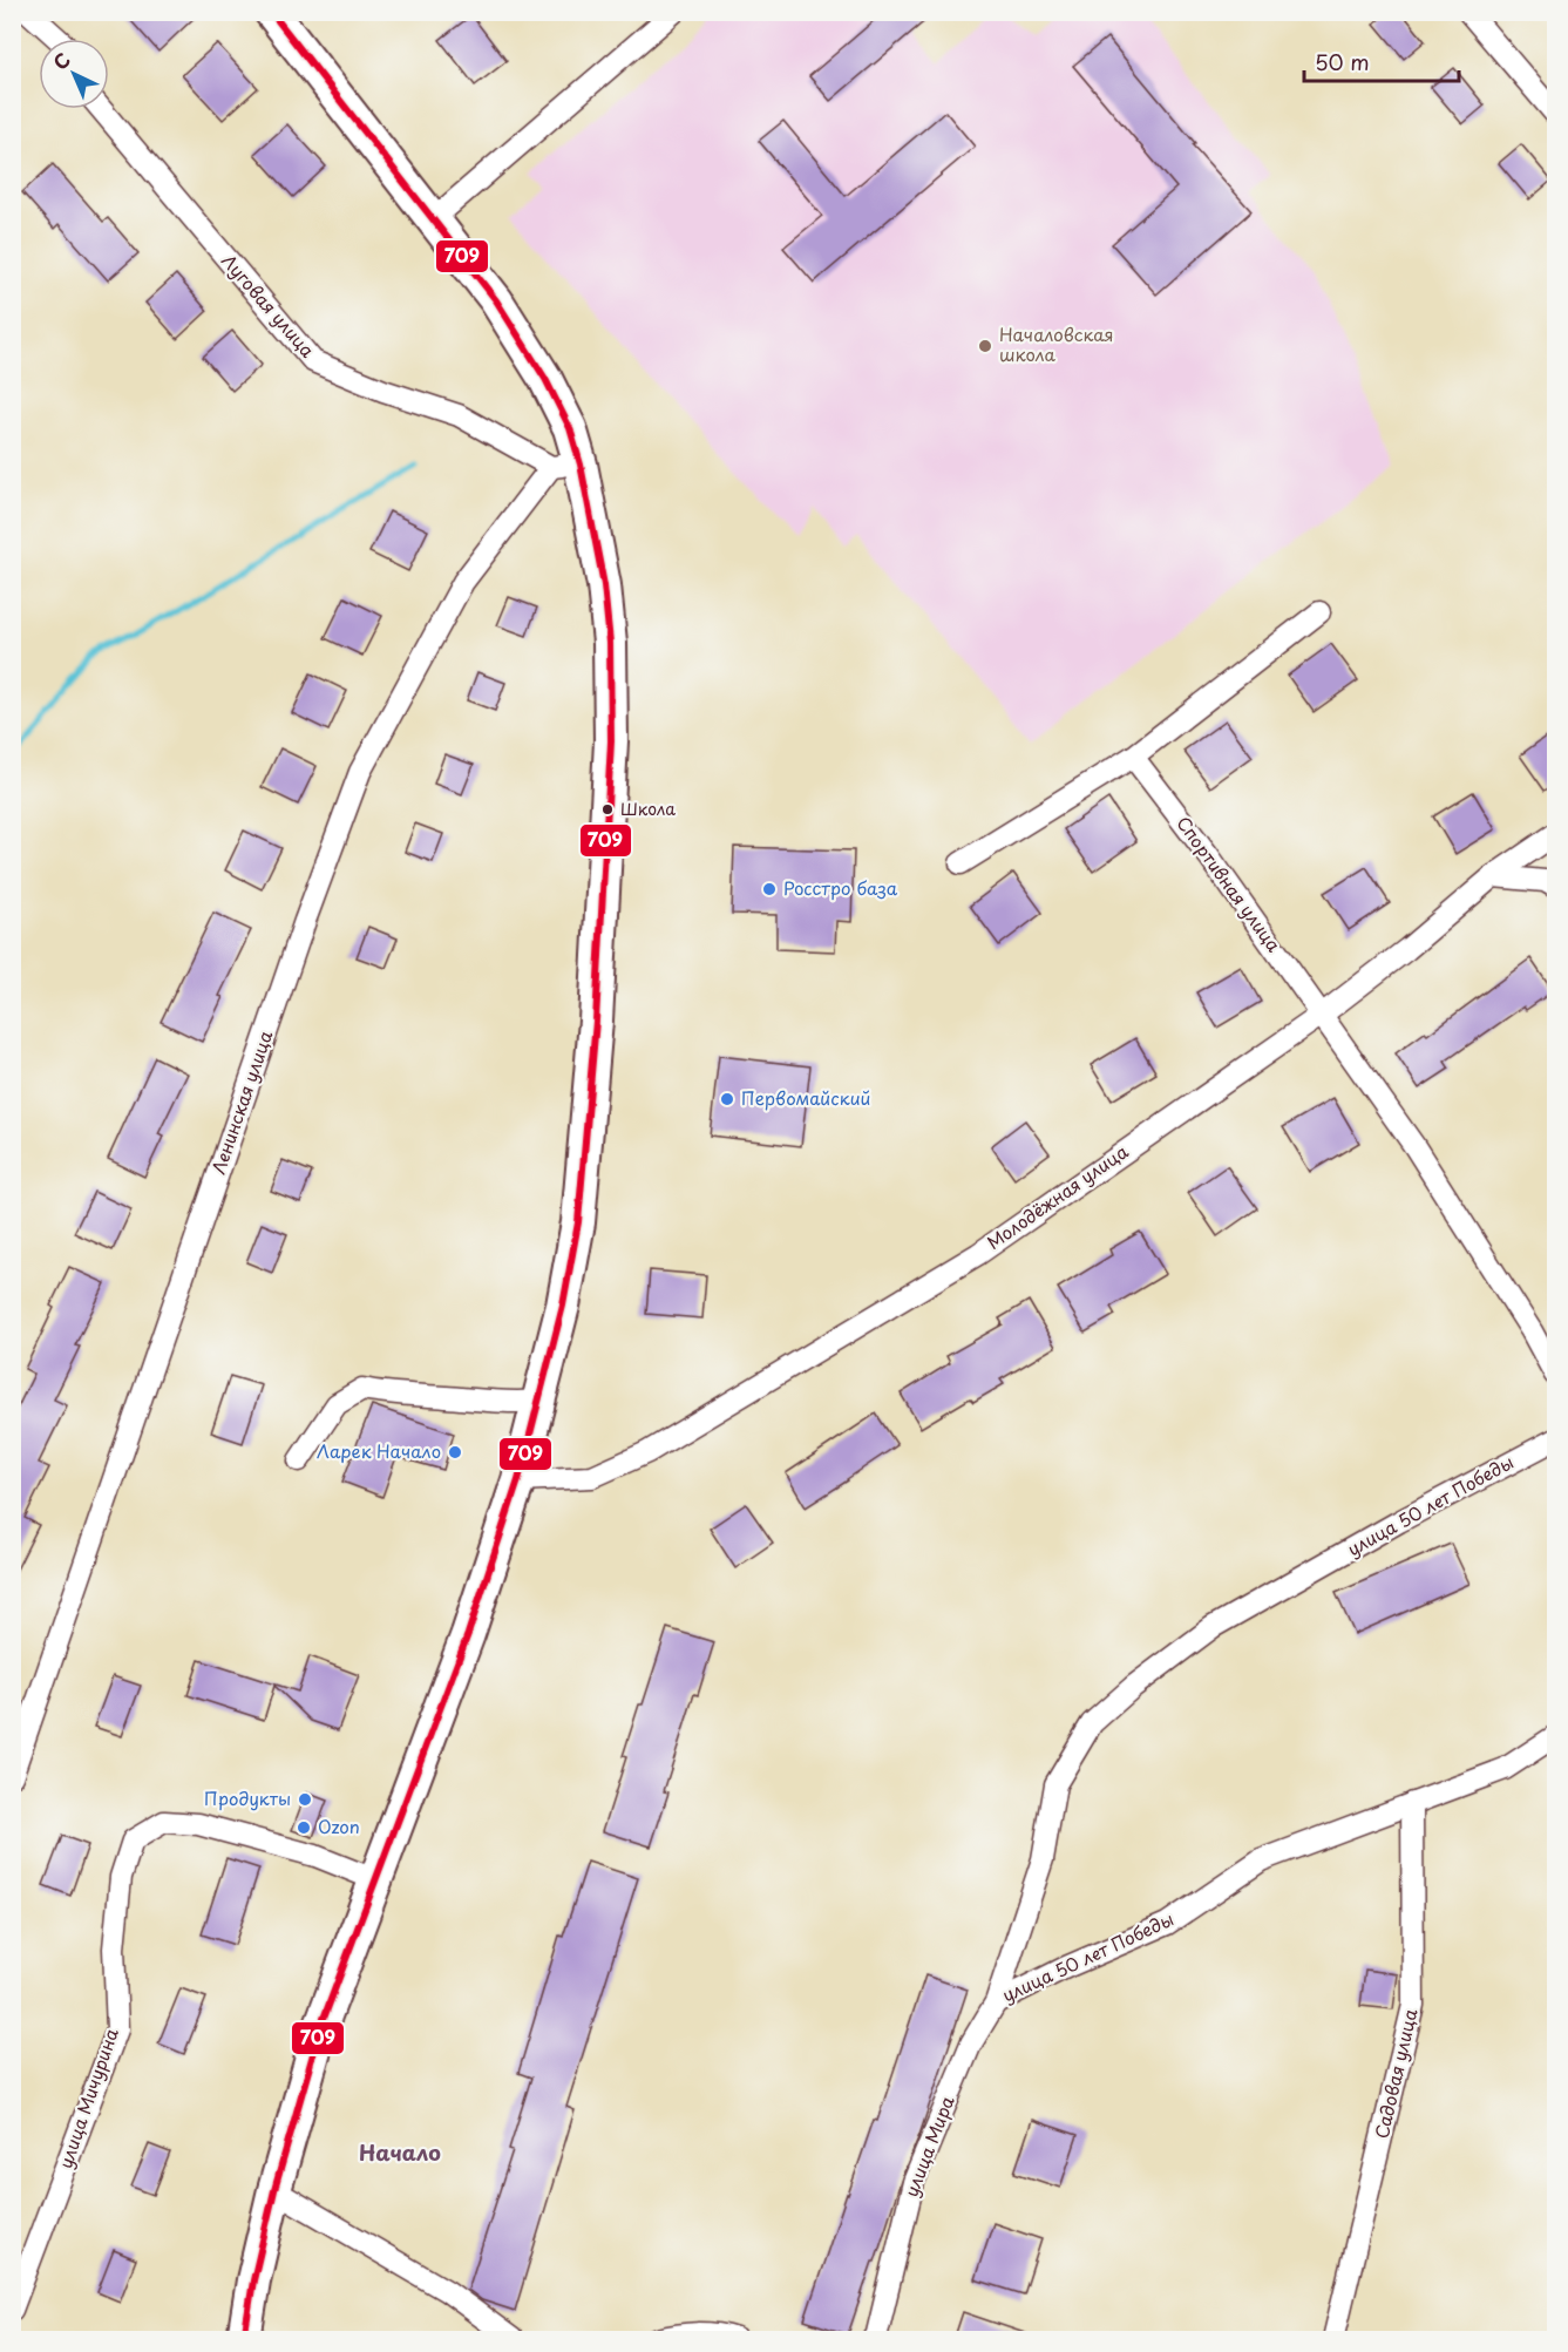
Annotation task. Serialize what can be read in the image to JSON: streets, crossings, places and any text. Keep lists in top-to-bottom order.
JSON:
{
  "streets": {
    "street": [
      "Луговая улица",
      "Спортивная улица",
      "Ленинская улица",
      "Молодёжная улица",
      "улица 50 лет Победы",
      "Садовая улица",
      "улица Мичурина",
      "улица Мира"
    ]
  },
  "crossings": [
    ["Луговая улица", "Ленинская улица"],
    ["Спортивная улица", "Молодёжная улица"],
    ["улица 50 лет Победы", "Садовая улица"],
    ["улица 50 лет Победы", "улица Мира"]
  ],
  "districts": ["Начало"],
  "places": [
    "Началовская школа",
    "Школа",
    "Росстро база",
    "Первомайский",
    "Ларек Начало",
    "Продукты",
    "Ozon"
  ],
  "lines": ["transit line 709"],
  "scale_bar": "50 m",
  "north": "top left"
}
